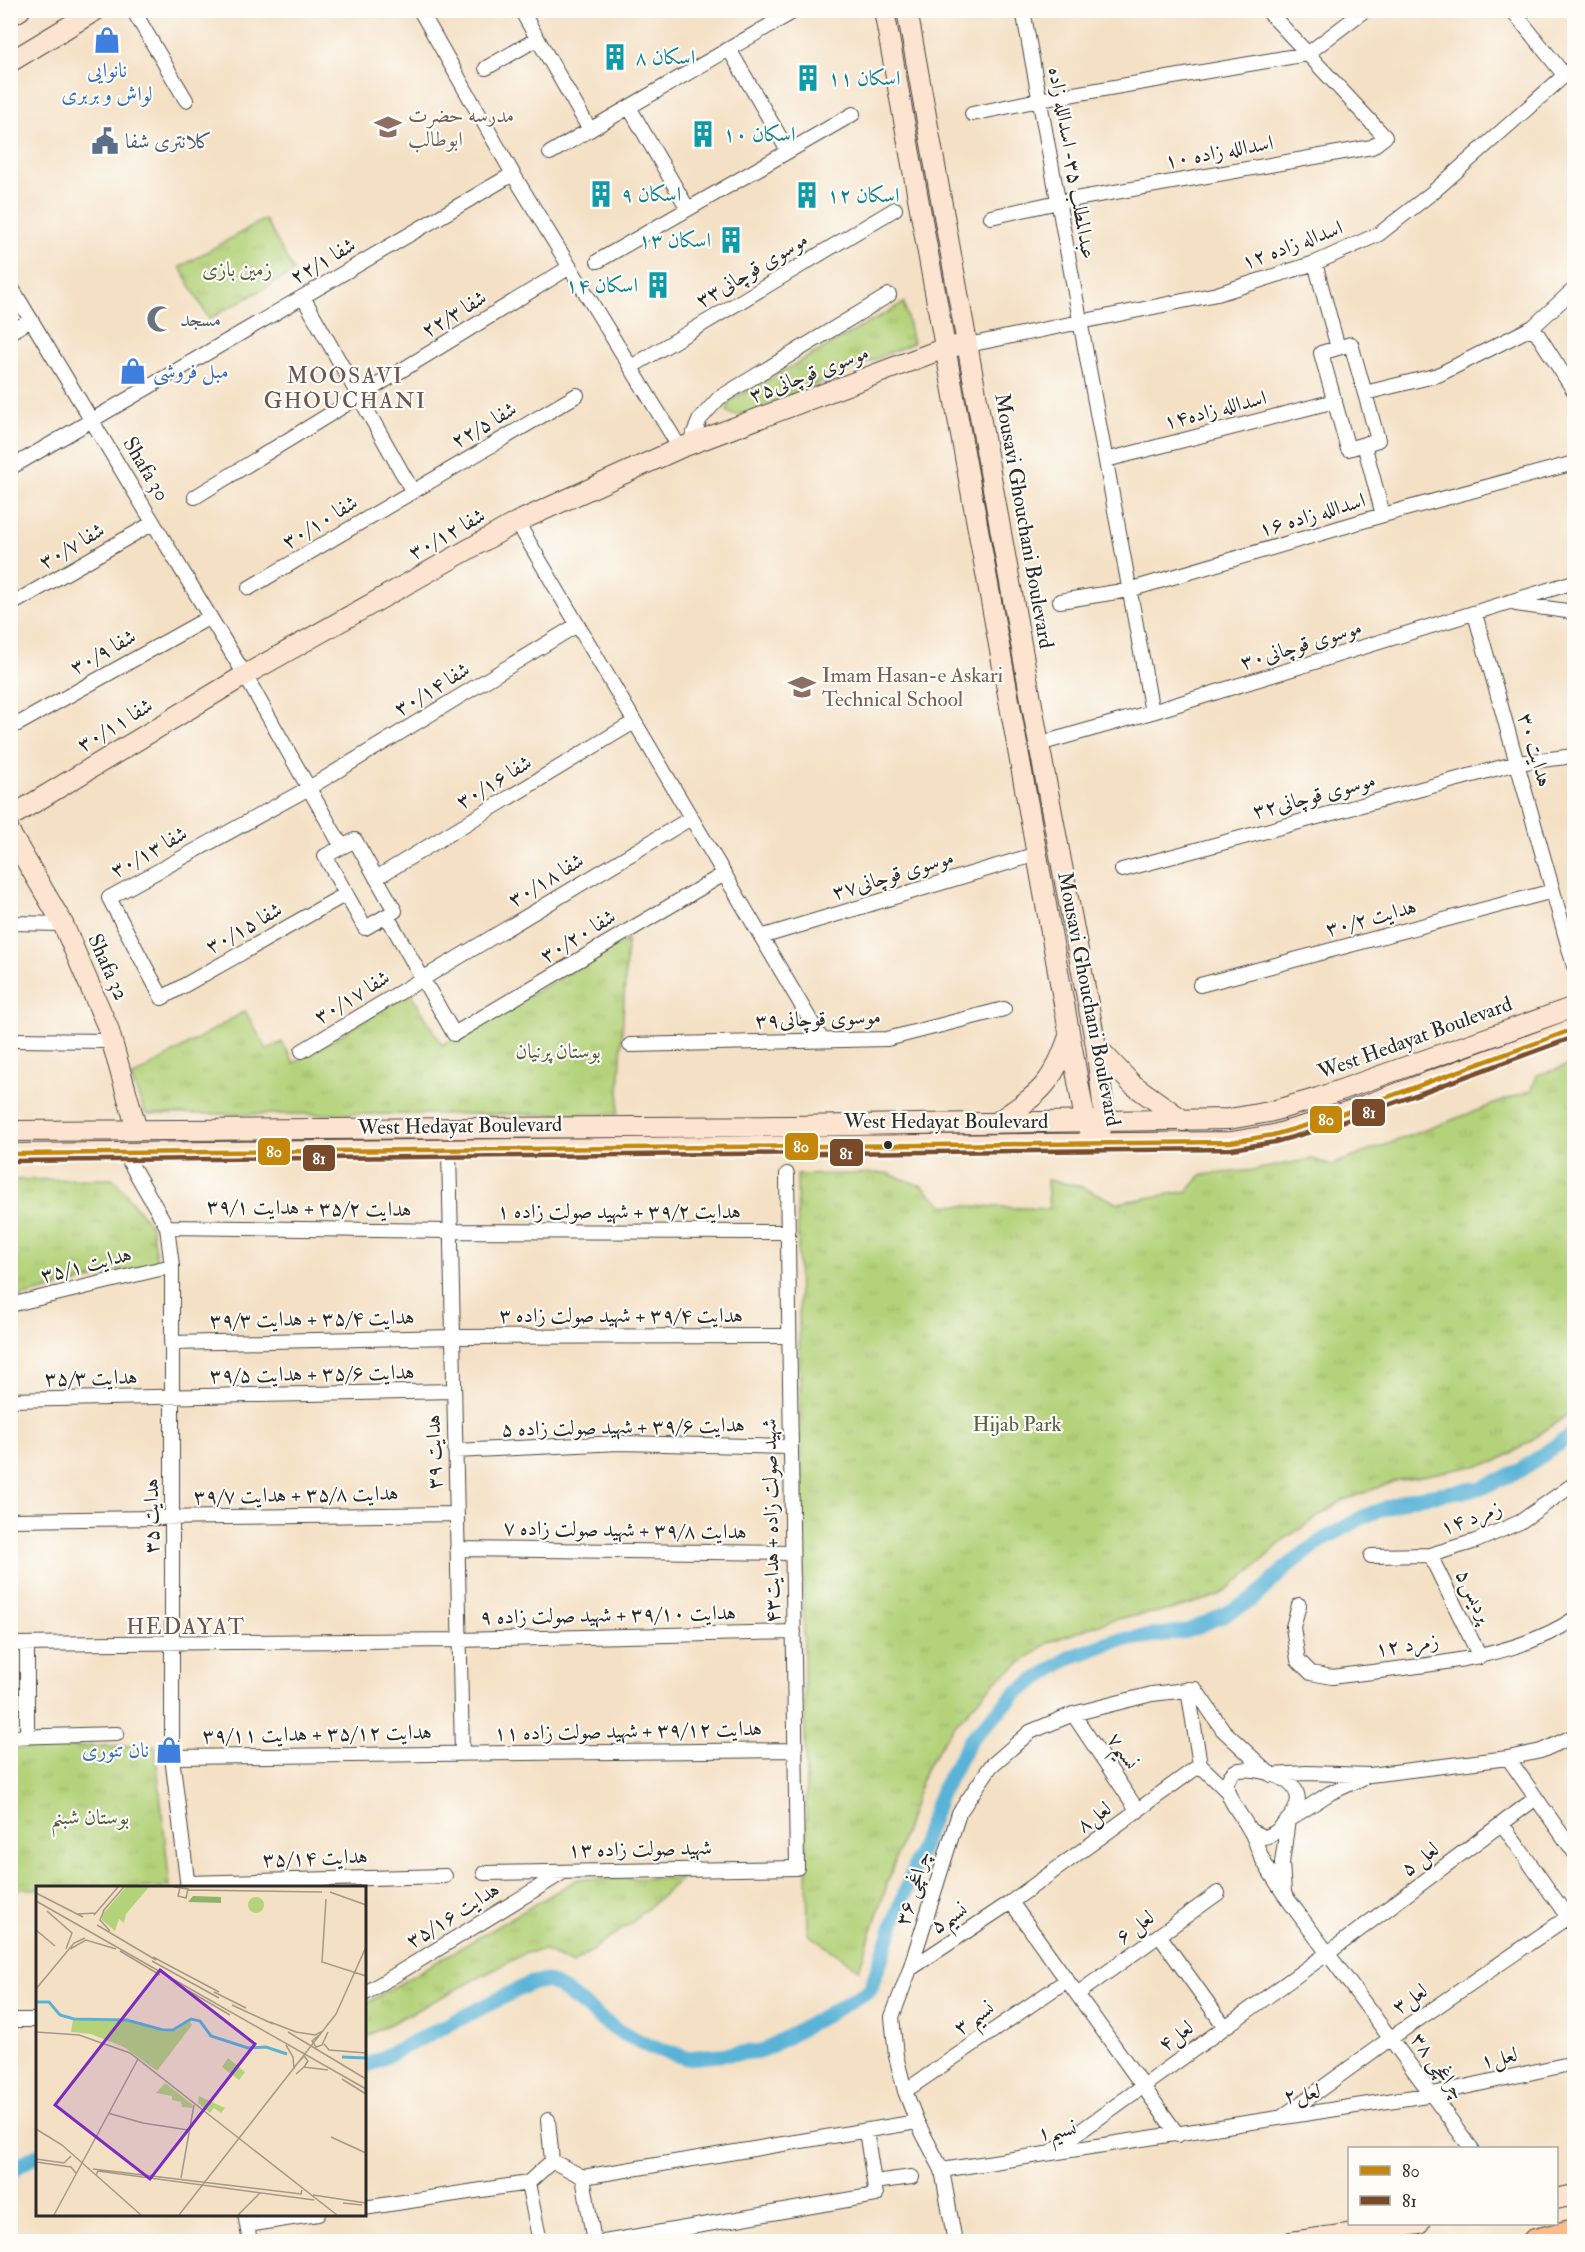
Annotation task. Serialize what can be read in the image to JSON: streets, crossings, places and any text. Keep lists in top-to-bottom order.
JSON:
{
  "streets": {
    "street": [
      "اسدالله زاده ۱۰",
      "عبدالمطلب ۳۵- اسدالله زاده",
      "اسداله زاده ۱۲",
      "۲۲/۱ شفا",
      "موسوی قوچانی۳۳",
      "شفا ۲۲/۳",
      "موسوی قوچانی۳۵",
      "اسدالله زاده۱۴",
      "شفا ۲۲/۵",
      "Shafa 30",
      "اسدالله زاده ۱۶",
      "Mousavi Ghouchani Boulevard",
      "شفا ۳۰/۱۰",
      "شفا ۳۰/۱۲",
      "۳۰/۷ شفا",
      "موسوی قوچانی۳۰",
      "۳۰/۹ شفا",
      "شفا ۳۰/۱۴",
      "شفا ۳۰/۱۱",
      "هدایت ۳۰",
      "شفا ۳۰/۱۶",
      "موسوی قوچانی۳۲",
      "شفا ۳۰/۱۳",
      "موسوی قوچانی۳۷",
      "شفا ۳۰/۱۸",
      "هدایت ۳۰/۲",
      "شفا ۳۰/۱۵",
      "شفا ۳۰/۲۰",
      "Shafa 32",
      "شفا ۳۰/۱۷",
      "موسوی قوچانی۳۹",
      "West Hedayat Boulevard",
      "هدایت ۳۵/۲ + هدایت ۳۹/۱",
      "هدایت ۳۹/۲ + شهید صولت زاده ۱",
      "هدایت ۳۵/۱",
      "هدایت ۳۹/۴ + شهید صولت زاده ۳",
      "هدایت ۳۵/۴ + هدایت ۳۹/۳",
      "هدایت ۳۵/۶ + هدایت ۳۹/۵",
      "هدایت ۳۵/۳",
      "هدایت ۳۹/۶ + شهید صولت زاده ۵",
      "هدایت ۳۹",
      "هدایت ۳۵/۸ + هدایت ۳۹/۷",
      "هدایت ۳۵",
      "زمرد ۱۴",
      "شهید صولت زاده + هدایت۴۳",
      "هدایت ۳۹/۸ + شهید صولت زاده ۷",
      "پردیس۵",
      "هدایت ۳۹/۱۰ + شهید صولت زاده ۹",
      "زمرد ۱۲",
      "هدایت ۳۹/۱۲ + شهید صولت زاده ۱۱",
      "هدایت ۳۵/۱۲ + هدایت ۳۹/۱۱",
      "نسیم۷",
      "لعل۸",
      "شهید صولت زاده ۱۳",
      "هدایت ۳۵/۱۴",
      "لعل ۵",
      "چراغچی ۳۶",
      "هدایت ۳۵/۱۶",
      "نسیم۵",
      "لعل ۶",
      "لعل۳",
      "نسیم ۳",
      "لعل۴",
      "لعل۱",
      "چراغچی ۳۸",
      "لعل۲",
      "نسیم۱"
    ]
  },
  "crossings": [
    ["اسدالله زاده ۱۰", "عبدالمطلب ۳۵- اسدالله زاده"],
    ["عبدالمطلب ۳۵- اسدالله زاده", "اسداله زاده ۱۲"],
    ["عبدالمطلب ۳۵- اسدالله زاده", "اسدالله زاده۱۴"],
    ["عبدالمطلب ۳۵- اسدالله زاده", "اسدالله زاده ۱۶"],
    ["عبدالمطلب ۳۵- اسدالله زاده", "موسوی قوچانی۳۰"],
    ["اسداله زاده ۱۲", "موسوی قوچانی۳۵"],
    ["اسداله زاده ۱۲", "Mousavi Ghouchani Boulevard"],
    ["۲۲/۱ شفا", "Shafa 30"],
    ["موسوی قوچانی۳۵", "Mousavi Ghouchani Boulevard"],
    ["موسوی قوچانی۳۵", "شفا ۳۰/۱۲"],
    ["شفا ۲۲/۵", "شفا ۳۰/۱۰"],
    ["Shafa 30", "شفا ۳۰/۱۲"],
    ["Shafa 30", "۳۰/۷ شفا"],
    ["Shafa 30", "۳۰/۹ شفا"],
    ["Shafa 30", "شفا ۳۰/۱۴"],
    ["Shafa 30", "شفا ۳۰/۱۱"],
    ["Shafa 30", "شفا ۳۰/۱۳"],
    ["Mousavi Ghouchani Boulevard", "موسوی قوچانی۳۰"],
    ["Mousavi Ghouchani Boulevard", "موسوی قوچانی۳۷"],
    ["Mousavi Ghouchani Boulevard", "West Hedayat Boulevard"],
    ["شفا ۳۰/۱۲", "شفا ۳۰/۱۱"],
    ["موسوی قوچانی۳۰", "هدایت ۳۰"],
    ["شفا ۳۰/۱۴", "شفا ۳۰/۱۳"],
    ["هدایت ۳۰", "موسوی قوچانی۳۲"],
    ["هدایت ۳۰", "هدایت ۳۰/۲"],
    ["شفا ۳۰/۱۳", "شفا ۳۰/۱۵"],
    ["شفا ۳۰/۱۸", "شفا ۳۰/۲۰"],
    ["شفا ۳۰/۱۸", "شفا ۳۰/۱۷"],
    ["شفا ۳۰/۲۰", "شفا ۳۰/۱۷"],
    ["Shafa 32", "West Hedayat Boulevard"],
    ["West Hedayat Boulevard", "هدایت ۳۹"],
    ["West Hedayat Boulevard", "هدایت ۳۵"],
    ["هدایت ۳۵/۲ + هدایت ۳۹/۱", "هدایت ۳۹/۲ + شهید صولت زاده ۱"],
    ["هدایت ۳۵/۲ + هدایت ۳۹/۱", "هدایت ۳۹"],
    ["هدایت ۳۵/۲ + هدایت ۳۹/۱", "هدایت ۳۵"],
    ["هدایت ۳۹/۲ + شهید صولت زاده ۱", "هدایت ۳۹"],
    ["هدایت ۳۹/۲ + شهید صولت زاده ۱", "شهید صولت زاده + هدایت۴۳"],
    ["هدایت ۳۵/۱", "هدایت ۳۵"],
    ["هدایت ۳۹/۴ + شهید صولت زاده ۳", "هدایت ۳۵/۴ + هدایت ۳۹/۳"],
    ["هدایت ۳۹/۴ + شهید صولت زاده ۳", "هدایت ۳۹"],
    ["هدایت ۳۹/۴ + شهید صولت زاده ۳", "شهید صولت زاده + هدایت۴۳"],
    ["هدایت ۳۵/۴ + هدایت ۳۹/۳", "هدایت ۳۹"],
    ["هدایت ۳۵/۴ + هدایت ۳۹/۳", "هدایت ۳۵"],
    ["هدایت ۳۵/۶ + هدایت ۳۹/۵", "هدایت ۳۵/۳"],
    ["هدایت ۳۵/۶ + هدایت ۳۹/۵", "هدایت ۳۹"],
    ["هدایت ۳۵/۶ + هدایت ۳۹/۵", "هدایت ۳۵"],
    ["هدایت ۳۵/۳", "هدایت ۳۵"],
    ["هدایت ۳۹/۶ + شهید صولت زاده ۵", "هدایت ۳۹"],
    ["هدایت ۳۹/۶ + شهید صولت زاده ۵", "شهید صولت زاده + هدایت۴۳"],
    ["هدایت ۳۹", "هدایت ۳۵/۸ + هدایت ۳۹/۷"],
    ["هدایت ۳۹", "هدایت ۳۹/۸ + شهید صولت زاده ۷"],
    ["هدایت ۳۹", "هدایت ۳۹/۱۰ + شهید صولت زاده ۹"],
    ["هدایت ۳۹", "هدایت ۳۹/۱۲ + شهید صولت زاده ۱۱"],
    ["هدایت ۳۹", "هدایت ۳۵/۱۲ + هدایت ۳۹/۱۱"],
    ["هدایت ۳۵/۸ + هدایت ۳۹/۷", "هدایت ۳۵"],
    ["هدایت ۳۵", "هدایت ۳۹/۱۰ + شهید صولت زاده ۹"],
    ["هدایت ۳۵", "هدایت ۳۵/۱۲ + هدایت ۳۹/۱۱"],
    ["هدایت ۳۵", "هدایت ۳۵/۱۴"],
    ["زمرد ۱۴", "پردیس۵"],
    ["شهید صولت زاده + هدایت۴۳", "هدایت ۳۹/۸ + شهید صولت زاده ۷"],
    ["شهید صولت زاده + هدایت۴۳", "هدایت ۳۹/۱۰ + شهید صولت زاده ۹"],
    ["شهید صولت زاده + هدایت۴۳", "هدایت ۳۹/۱۲ + شهید صولت زاده ۱۱"],
    ["شهید صولت زاده + هدایت۴۳", "شهید صولت زاده ۱۳"],
    ["پردیس۵", "زمرد ۱۲"],
    ["هدایت ۳۹/۱۲ + شهید صولت زاده ۱۱", "هدایت ۳۵/۱۲ + هدایت ۳۹/۱۱"],
    ["نسیم۷", "لعل۸"],
    ["نسیم۷", "چراغچی ۳۶"],
    ["لعل۸", "نسیم۵"],
    ["شهید صولت زاده ۱۳", "هدایت ۳۵/۱۶"],
    ["لعل ۵", "لعل۴"],
    ["لعل ۵", "چراغچی ۳۸"],
    ["چراغچی ۳۶", "نسیم۵"],
    ["چراغچی ۳۶", "نسیم ۳"],
    ["چراغچی ۳۶", "نسیم۱"],
    ["لعل۳", "چراغچی ۳۸"],
    ["لعل۳", "لعل۲"],
    ["لعل۴", "چراغچی ۳۸"],
    ["لعل۴", "نسیم۱"],
    ["لعل۱", "چراغچی ۳۸"],
    ["لعل۱", "لعل۲"],
    ["چراغچی ۳۸", "لعل۲"],
    ["لعل۲", "نسیم۱"]
  ],
  "districts": ["MOOSAVI GHOUCHANI", "HEDAYAT"],
  "parks": [
    "زمین بازی",
    "بوستان پرنیان",
    "Hijab Park",
    "بوستان شبنم"
  ],
  "places": {
    "shop": ["نانوایی لواش و بربری", "مبل فروشی", "نان تنوری"],
    "building": [
      "اسکان ۸",
      "اسکان ۱۱",
      "اسکان ۱۰",
      "اسکان ۹",
      "اسکان ۱۲",
      "اسکان ۱۳",
      "اسکان ۱۴"
    ],
    "school or university": ["مدرسه حضرت ابوطالب", "Imam Hasan-e Askari Technical School"],
    "public building": ["کلانتری شفا"],
    "mosque": ["مسجد"]
  },
  "lines": ["transit line 80", "transit line 81"],
  "legend": ["80", "81"]
}
